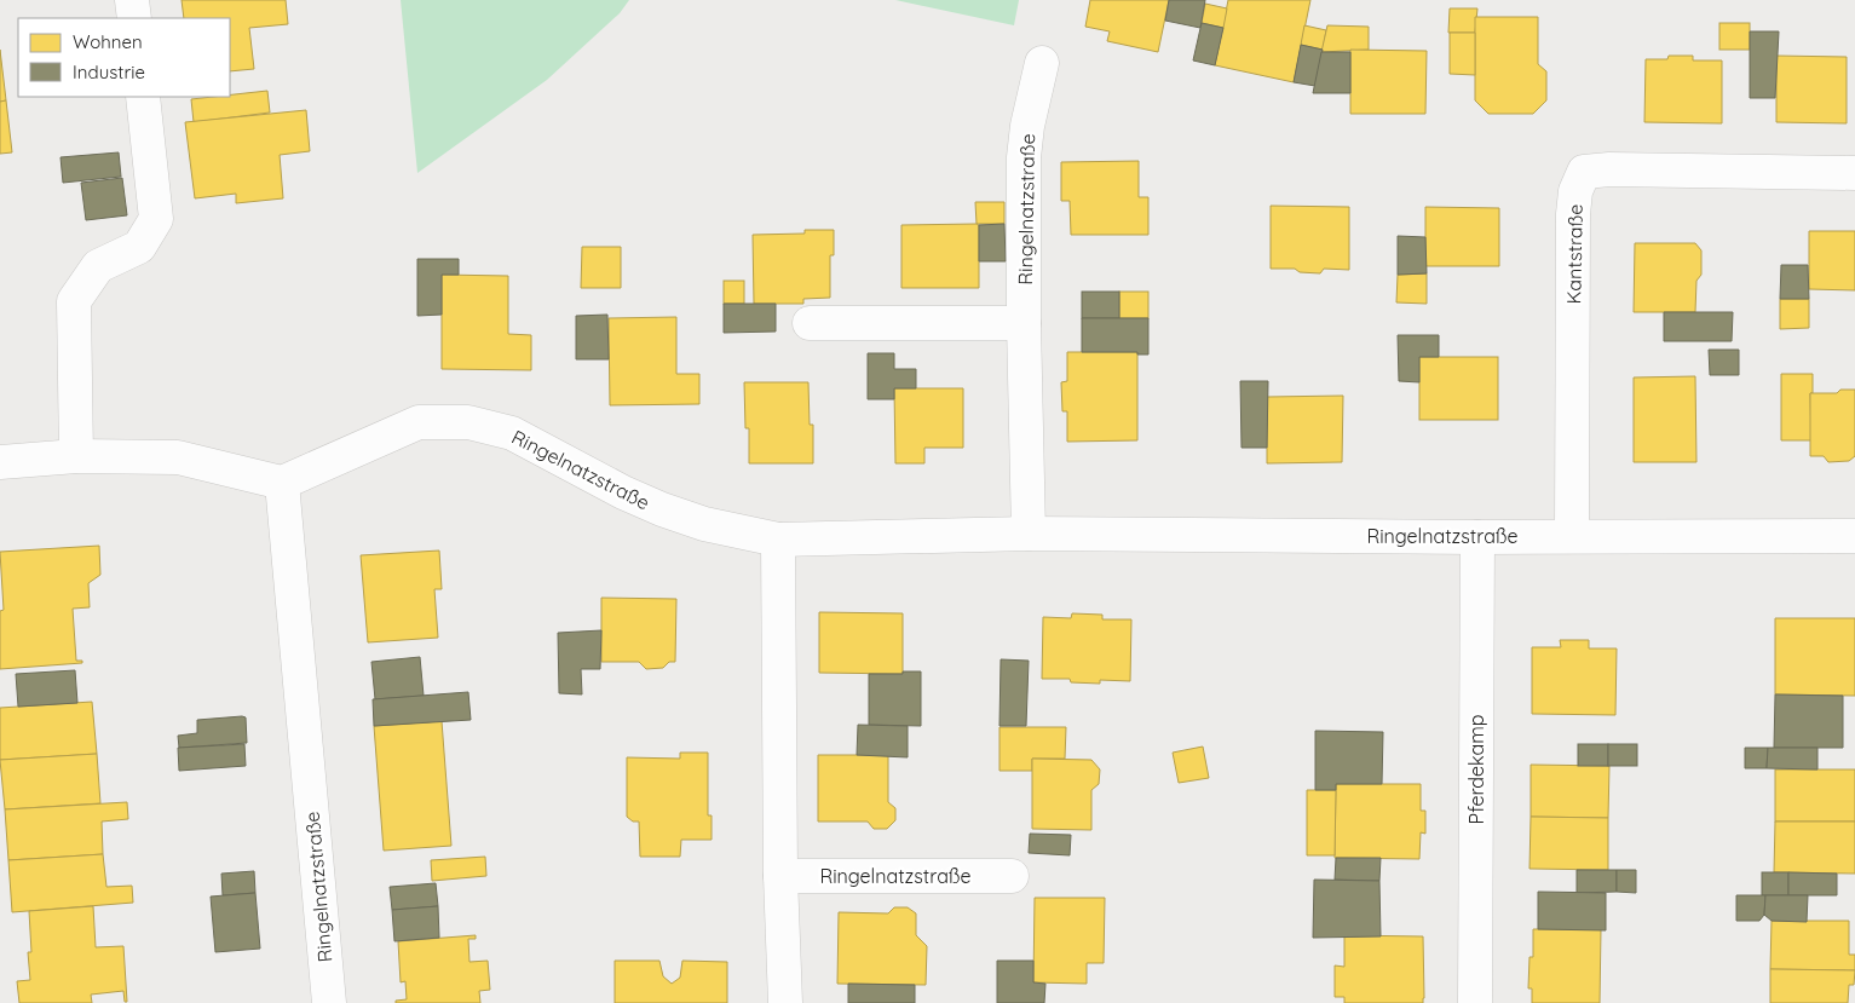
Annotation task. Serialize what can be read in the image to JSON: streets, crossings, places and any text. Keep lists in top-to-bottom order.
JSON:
{
  "streets": {
    "street": ["Ringelnatzstraße", "Kantstraße", "Pferdekamp"]
  },
  "crossings": [
    ["Ringelnatzstraße", "Kantstraße"],
    ["Ringelnatzstraße", "Pferdekamp"]
  ],
  "legend": ["Wohnen", "Industrie"]
}
